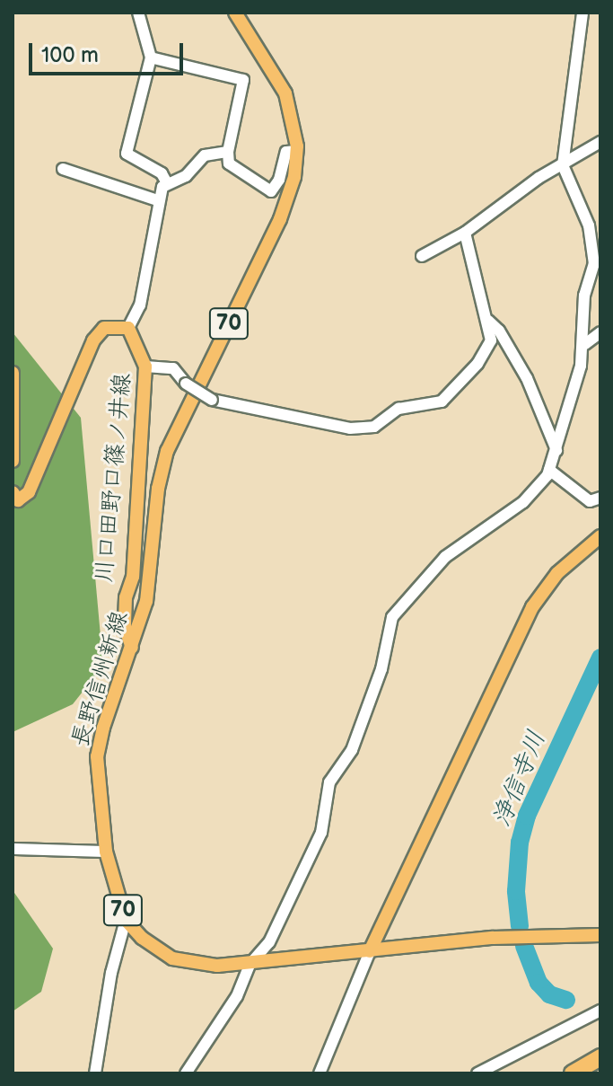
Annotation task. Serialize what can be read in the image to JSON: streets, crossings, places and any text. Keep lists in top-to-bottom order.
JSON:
{
  "streets": {
    "main road": ["70", "川口田野口篠ノ井線", "長野信州新線"]
  },
  "crossings": [
    ["70", "長野信州新線"],
    ["川口田野口篠ノ井線", "長野信州新線"]
  ],
  "water": ["浄信寺川"],
  "scale_bar": "100 m"
}
